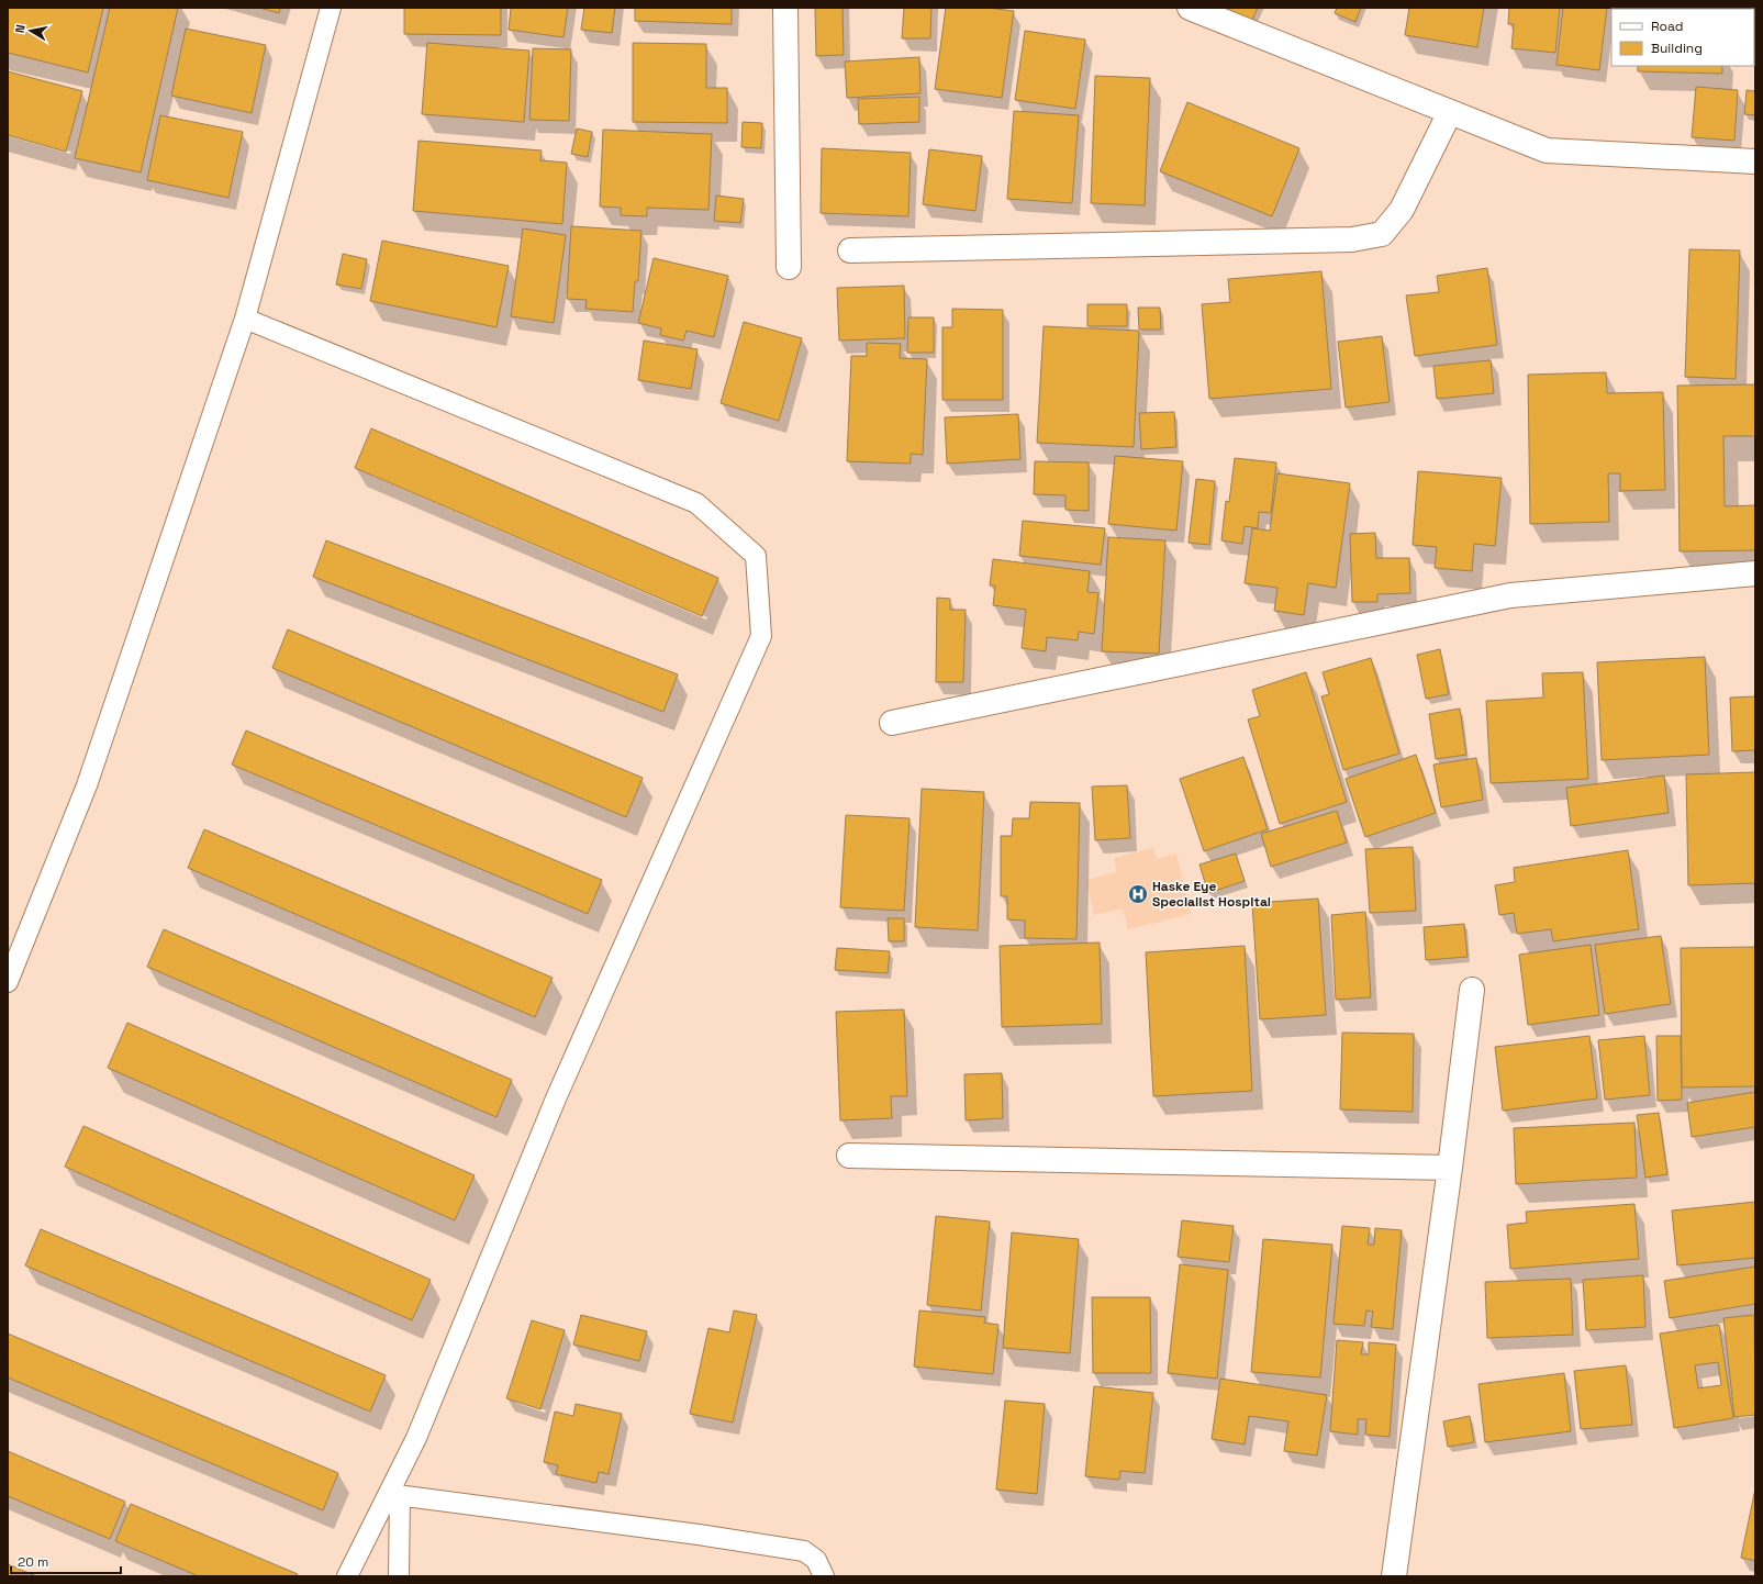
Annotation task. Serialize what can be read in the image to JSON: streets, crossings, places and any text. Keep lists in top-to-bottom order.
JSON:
{
  "places": {
    "hospital": ["Haske Eye Specialist Hospital"]
  },
  "legend": ["Road", "Building"],
  "scale_bar": "20 m",
  "north": "left"
}
